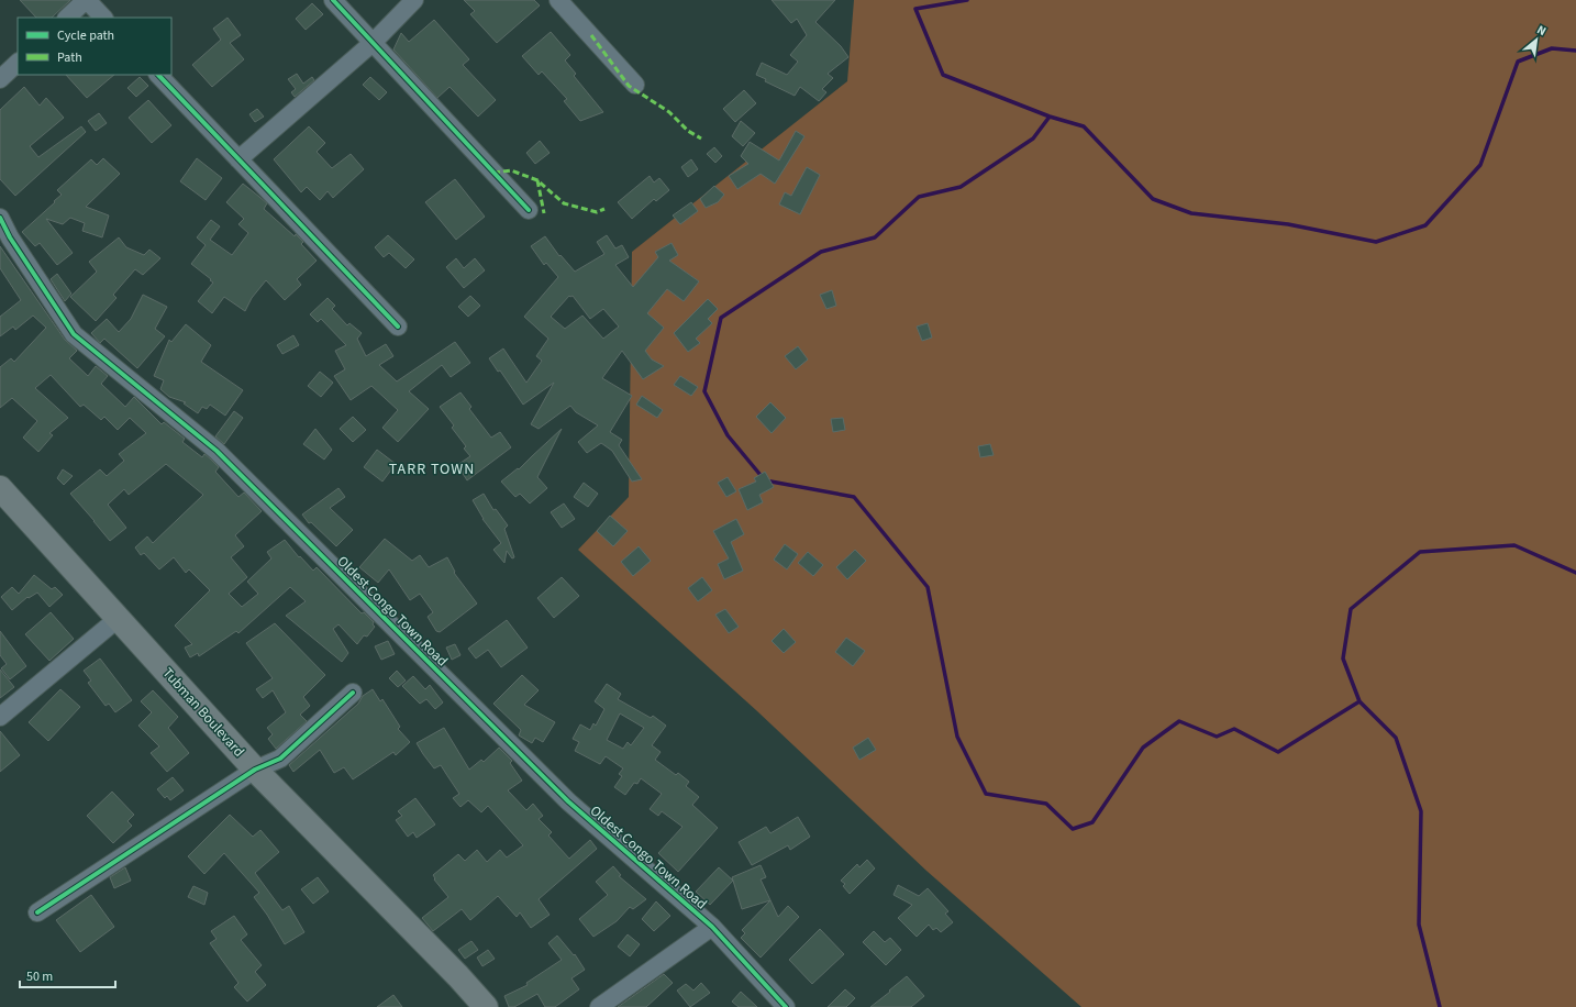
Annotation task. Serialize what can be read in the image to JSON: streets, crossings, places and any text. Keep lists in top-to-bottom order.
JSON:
{
  "streets": {
    "highway": ["Tubman Boulevard"],
    "street": ["Oldest Congo Town Road"]
  },
  "districts": ["TARR TOWN"],
  "legend": ["Cycle path", "Path"],
  "scale_bar": "50 m",
  "north": "top right"
}
